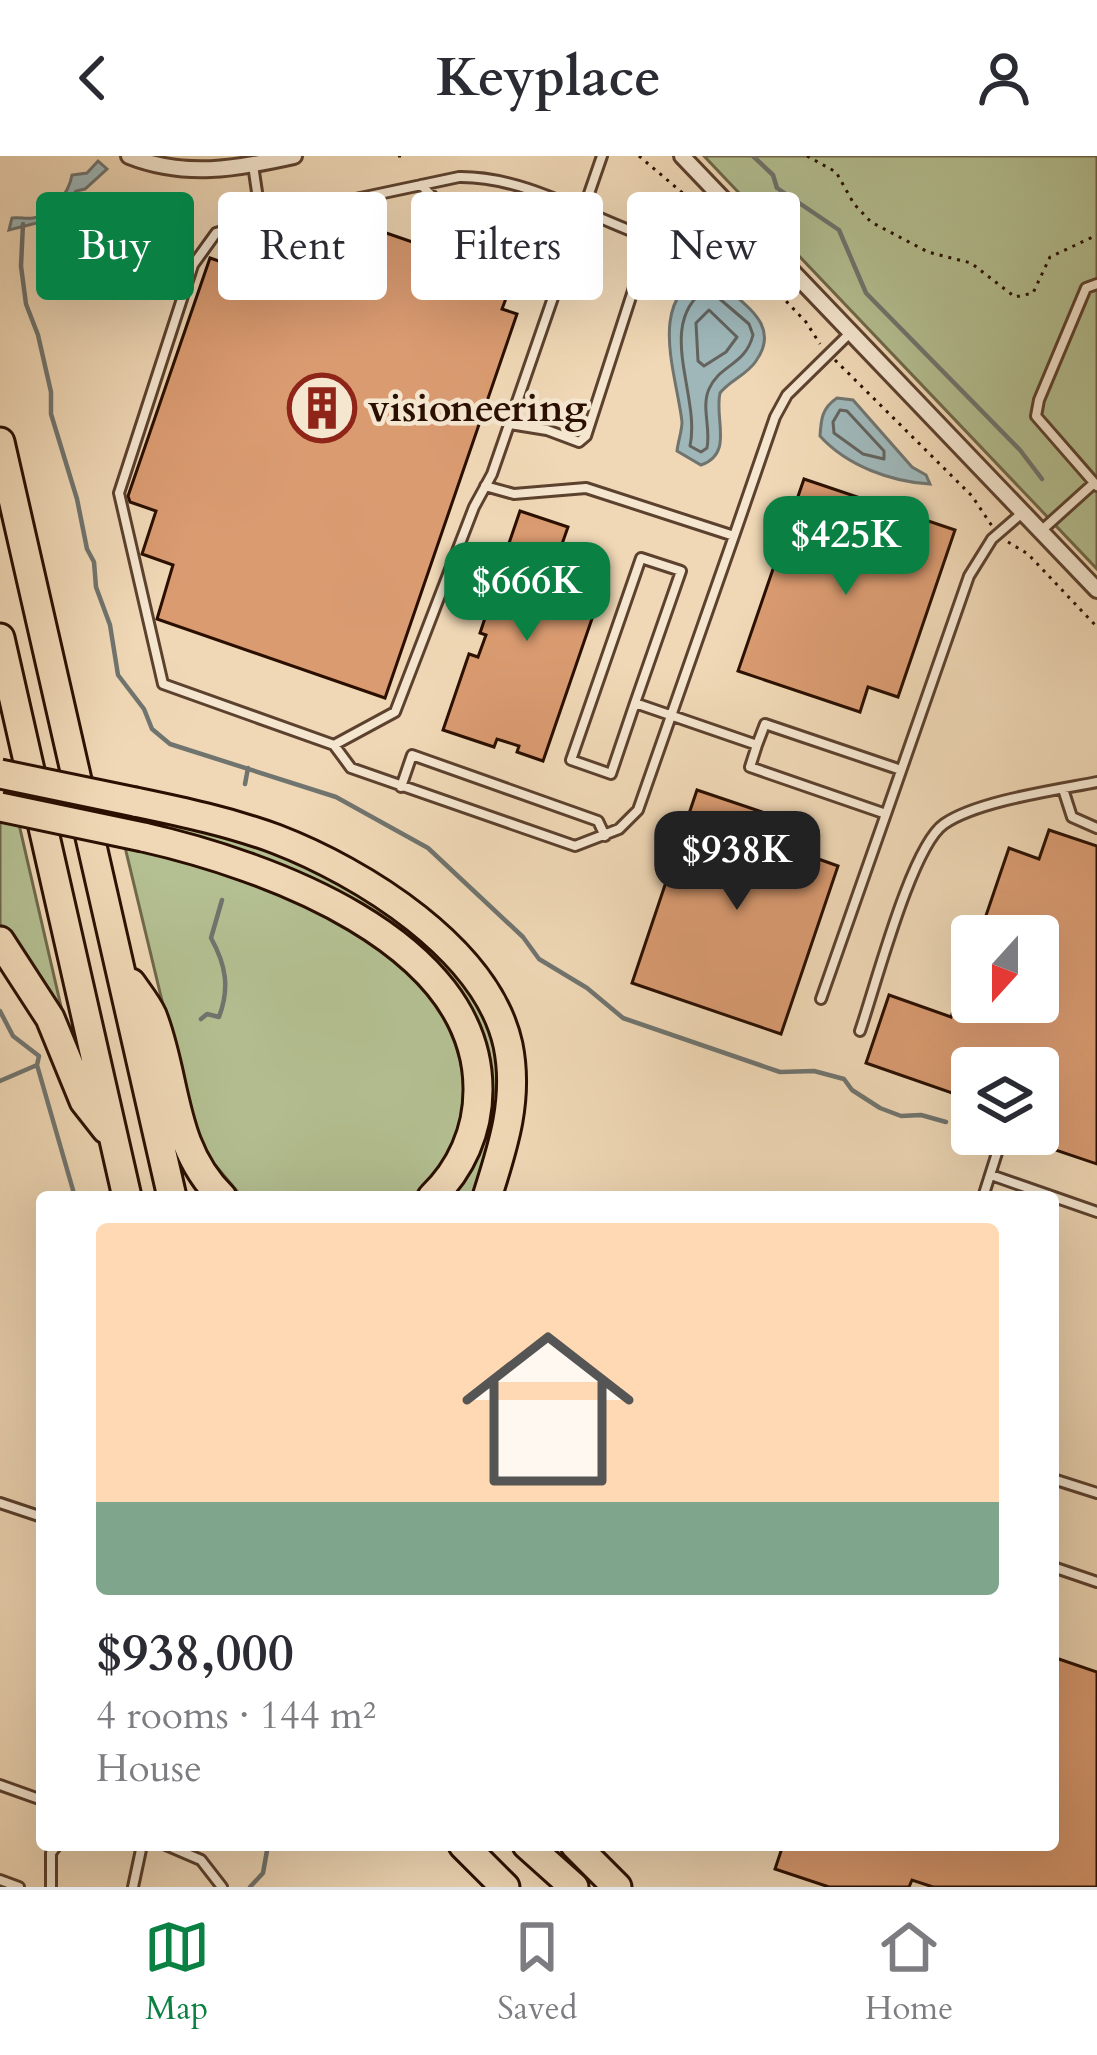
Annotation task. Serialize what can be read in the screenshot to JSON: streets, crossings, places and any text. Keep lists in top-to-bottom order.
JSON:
{
  "places": {
    "building": ["visioneering"]
  },
  "north": "bottom",
  "page": {
    "header": "Keyplace",
    "chip": [
      "Buy",
      "Rent",
      "Filters",
      "New"
    ],
    "price": ["$425K", "$666K", "$938K"],
    "list": [
      {
        "name": "$938,000",
        "note": "4 rooms · 144 m² · House"
      }
    ],
    "tabs": ["Map", "Saved", "Home"]
  }
}
